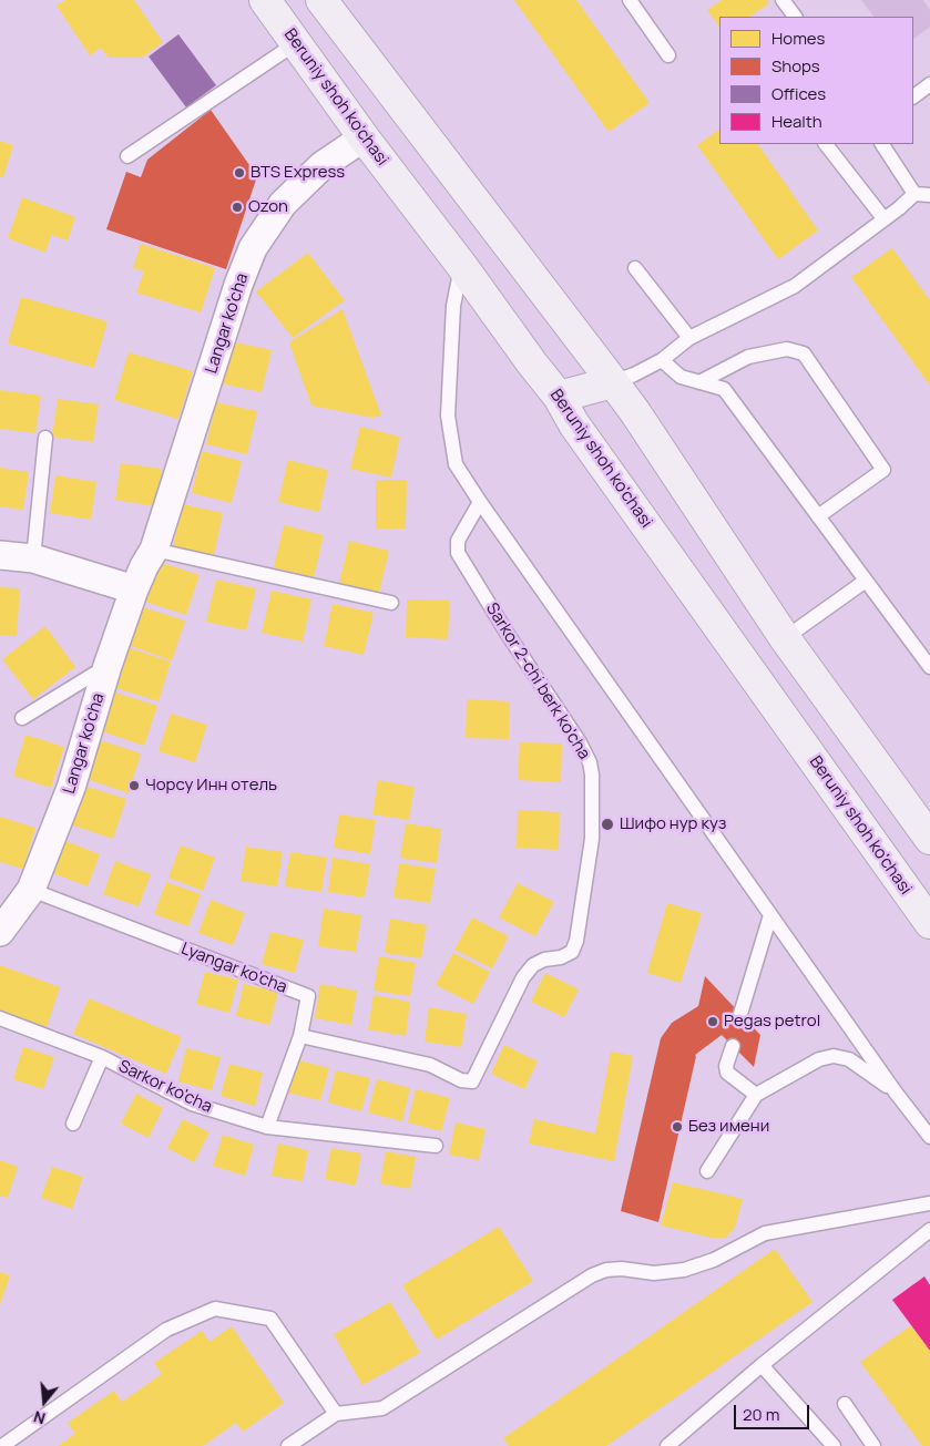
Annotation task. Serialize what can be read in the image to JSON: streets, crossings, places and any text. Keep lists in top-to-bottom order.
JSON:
{
  "streets": {
    "main road": ["Beruniy shoh ko'chasi"],
    "street": ["Langar ko'cha"],
    "lane": ["Sarkor 2-chi berk ko'cha", "Lyangar ko'cha", "Sarkor ko'cha"]
  },
  "crossings": [
    ["Beruniy shoh ko'chasi", "Langar ko'cha"],
    ["Langar ko'cha", "Lyangar ko'cha"],
    ["Sarkor 2-chi berk ko'cha", "Lyangar ko'cha"],
    ["Lyangar ko'cha", "Sarkor ko'cha"]
  ],
  "places": [
    "BTS Express",
    "Ozon",
    "Чорсу Инн отель",
    "Шифо нур куз",
    "Pegas petrol",
    "Без имени"
  ],
  "legend": [
    "Homes",
    "Shops",
    "Offices",
    "Health"
  ],
  "scale_bar": "20 m",
  "north": "bottom"
}
